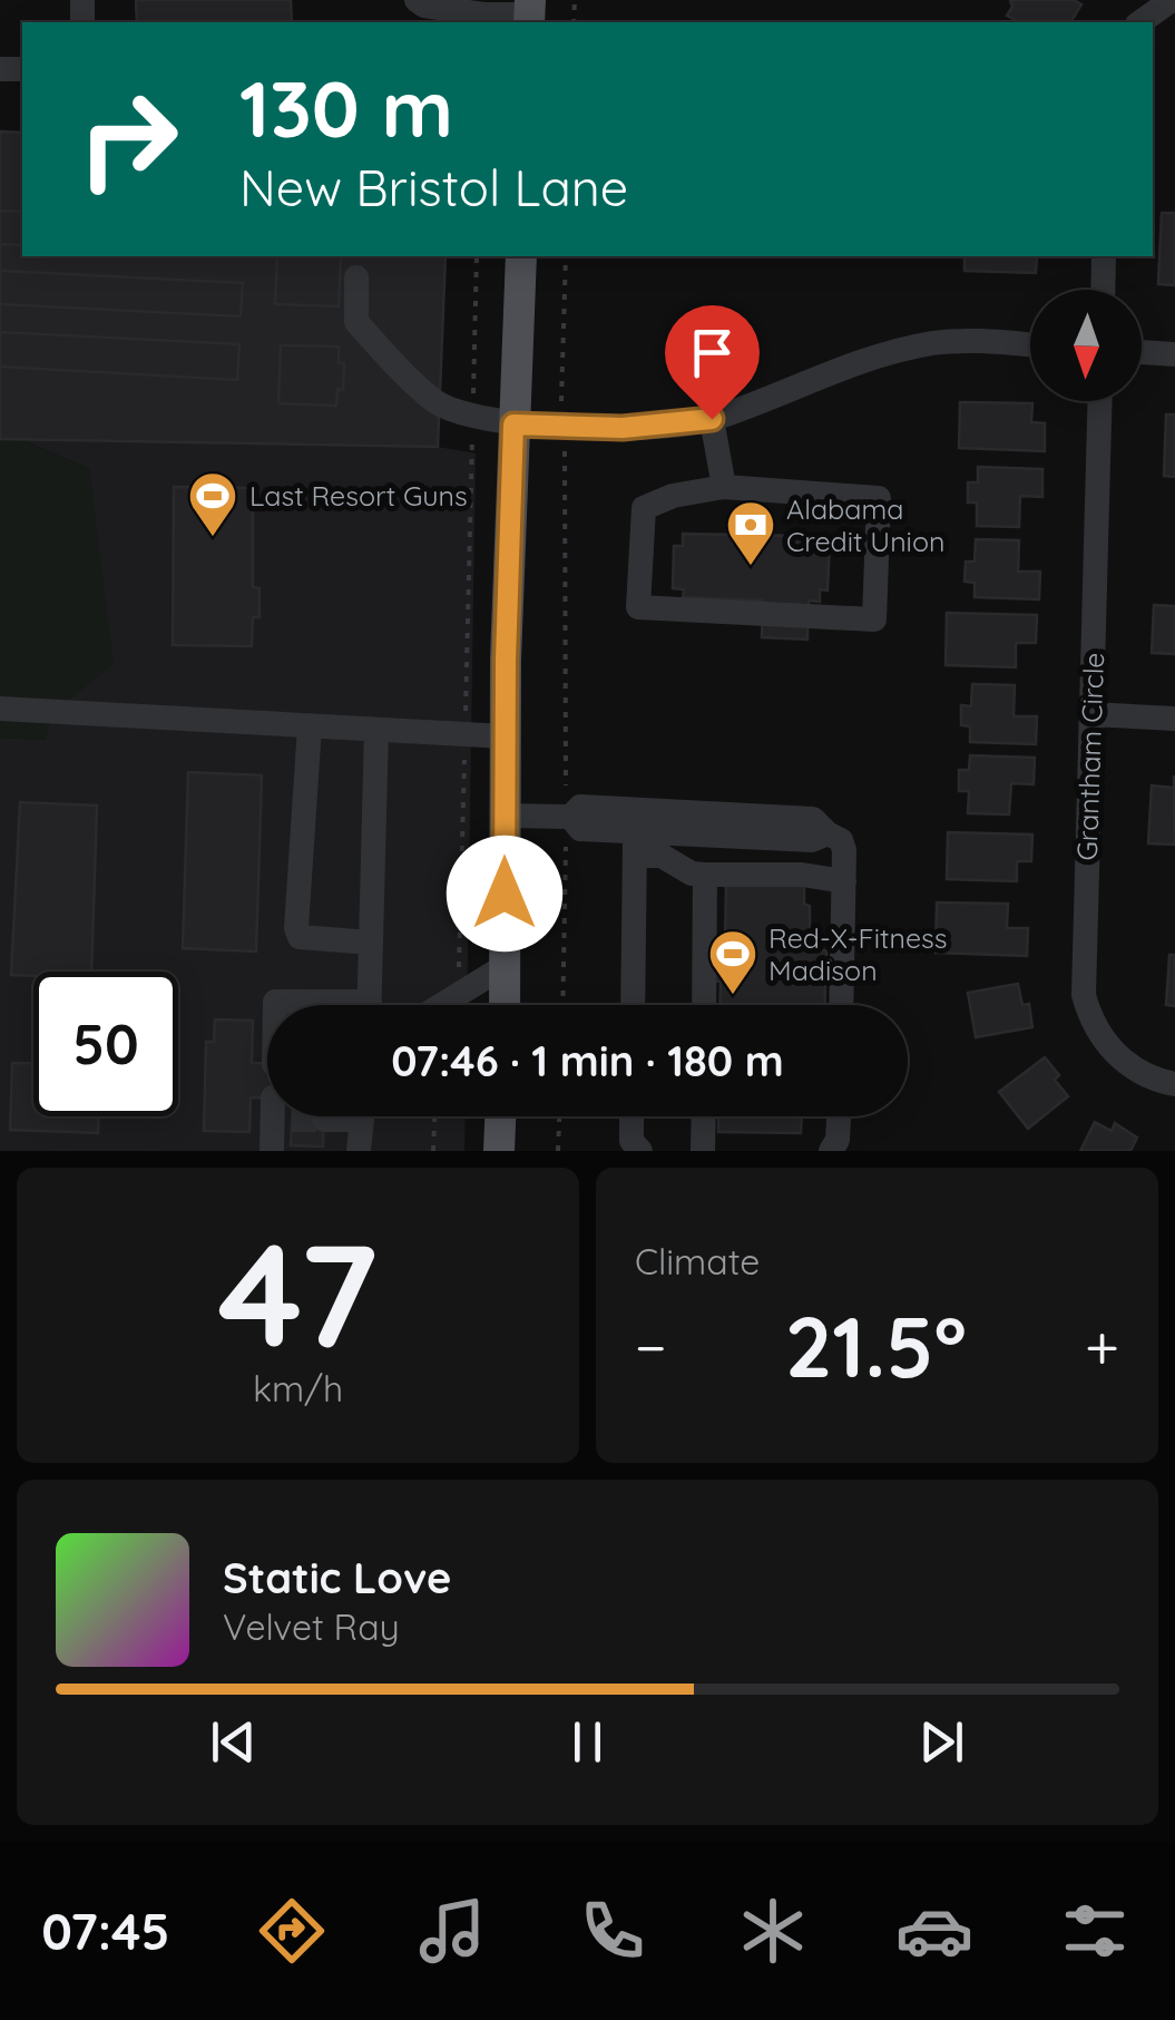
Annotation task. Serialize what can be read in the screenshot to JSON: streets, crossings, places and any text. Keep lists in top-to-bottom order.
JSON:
{
  "streets": {
    "street": ["Grantham Circle"]
  },
  "places": {
    "sports": ["Last Resort Guns", "Red-X-Fitness Madison"],
    "bank": ["Alabama Credit Union"]
  },
  "north": "bottom",
  "page": {
    "turn": ["130 m", "New Bristol Lane"],
    "limit": "50",
    "trip": "07:46 · 1 min · 180 m",
    "tile": [
      ["47", "km/h"],
      "Climate"
    ],
    "heat": ["−", "21.5°", "+"],
    "song": ["Static Love", "Velvet Ray"],
    "tabs": "07:45"
  }
}
